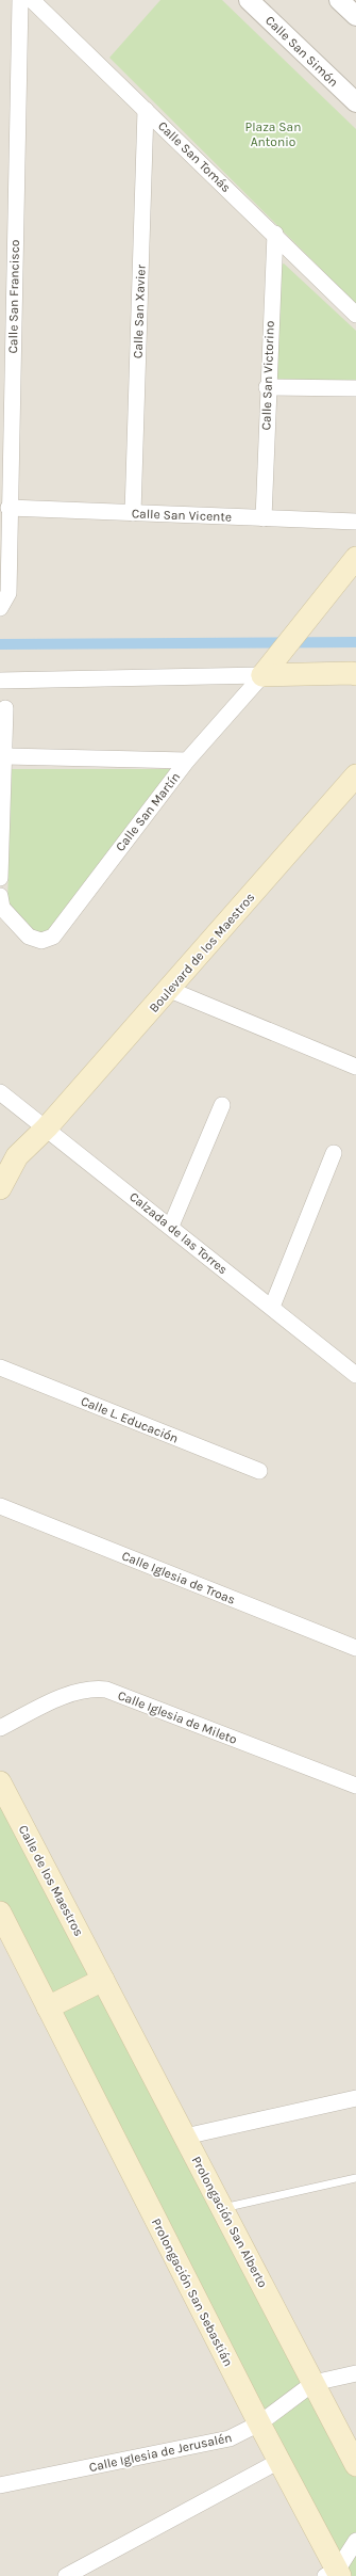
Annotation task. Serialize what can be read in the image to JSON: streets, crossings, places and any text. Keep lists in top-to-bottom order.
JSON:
{
  "streets": {
    "main road": [
      "Boulevard de los Maestros",
      "Calle de los Maestros",
      "Prolongación San Alberto",
      "Prolongación San Sebastián"
    ],
    "street": [
      "Calle San Simón",
      "Calle San Tomás",
      "Calle San Francisco",
      "Calle San Xavier",
      "Calle San Victorino",
      "Calle San Vicente",
      "Calle San Martín",
      "Calzada de las Torres",
      "Calle L. Educación",
      "Calle Iglesia de Troas",
      "Calle Iglesia de Mileto",
      "Calle Iglesia de Jerusalén"
    ]
  },
  "crossings": [
    ["Calle San Tomás", "Calle San Xavier"],
    ["Calle San Tomás", "Calle San Victorino"],
    ["Calle San Francisco", "Calle San Vicente"],
    ["Calle San Xavier", "Calle San Vicente"],
    ["Calle San Victorino", "Calle San Vicente"],
    ["Boulevard de los Maestros", "Calzada de las Torres"],
    ["Calle de los Maestros", "Prolongación San Alberto"],
    ["Prolongación San Alberto", "Calle Iglesia de Jerusalén"],
    ["Prolongación San Sebastián", "Calle Iglesia de Jerusalén"]
  ],
  "parks": ["Plaza San Antonio"]
}
